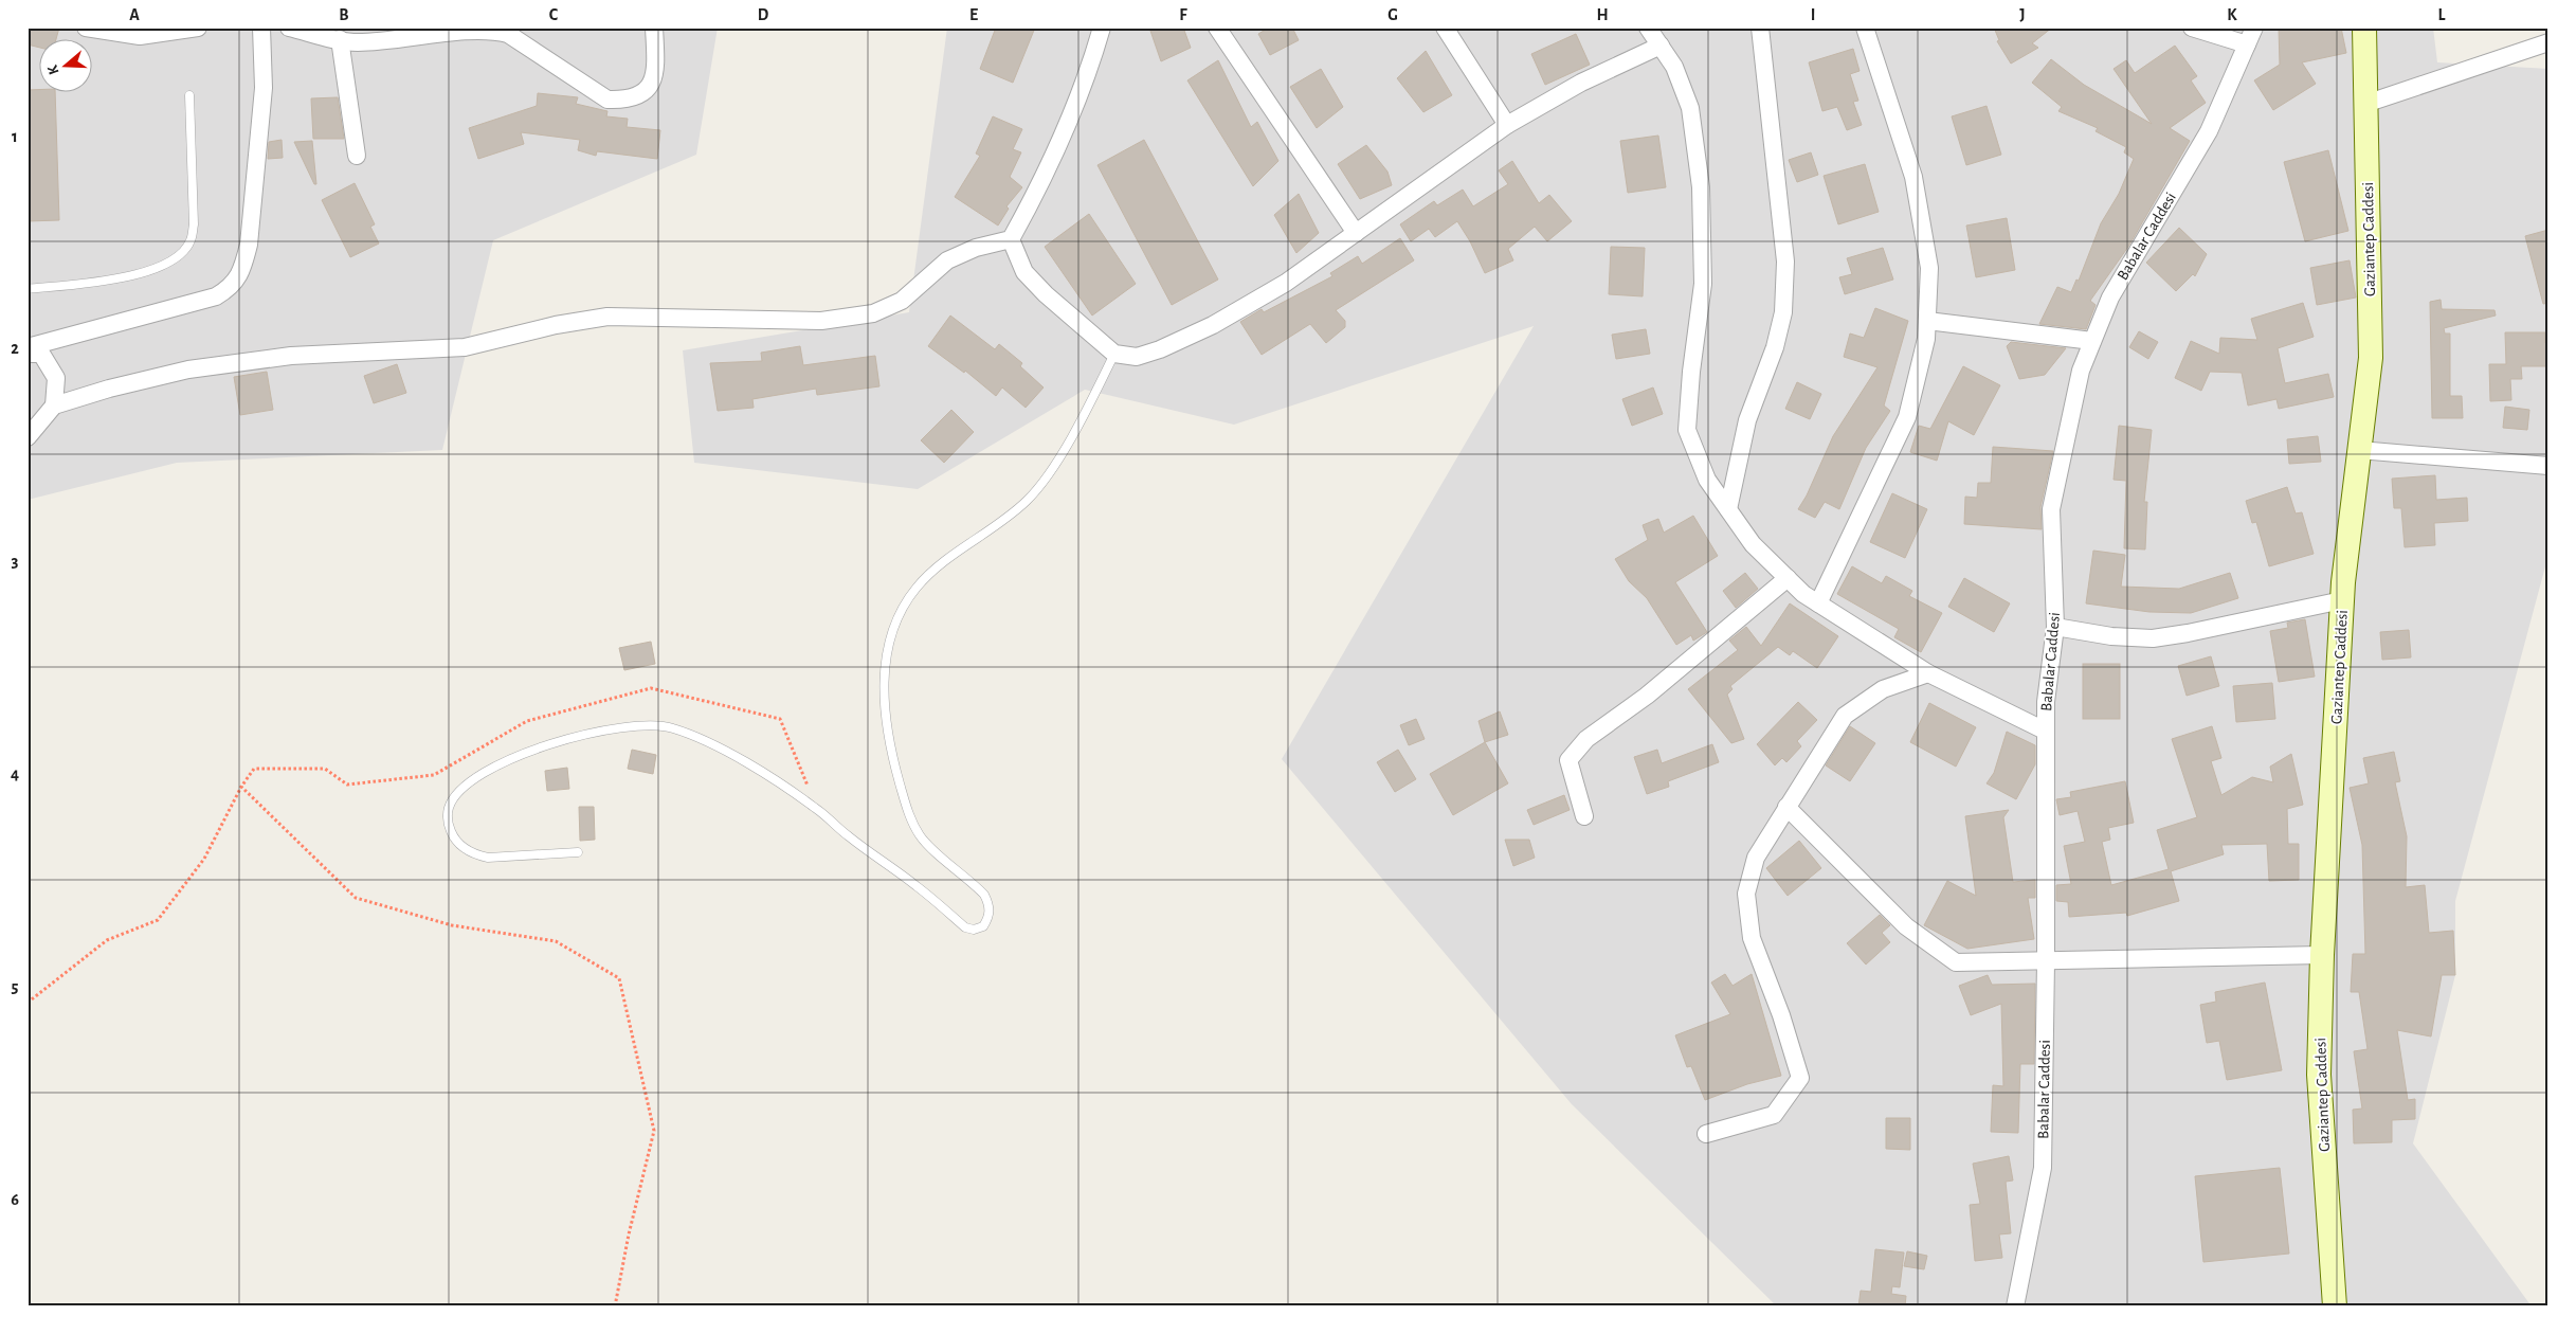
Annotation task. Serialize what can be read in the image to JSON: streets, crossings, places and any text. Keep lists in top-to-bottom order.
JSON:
{
  "streets": {
    "main road": ["Gaziantep Caddesi"],
    "street": ["Babalar Caddesi"]
  },
  "north": "left",
  "grid": {
    "columns": [
      "A",
      "B",
      "C",
      "D",
      "E",
      "F",
      "G",
      "H",
      "I",
      "J",
      "K",
      "L"
    ],
    "rows": [
      "1",
      "2",
      "3",
      "4",
      "5",
      "6"
    ]
  }
}
